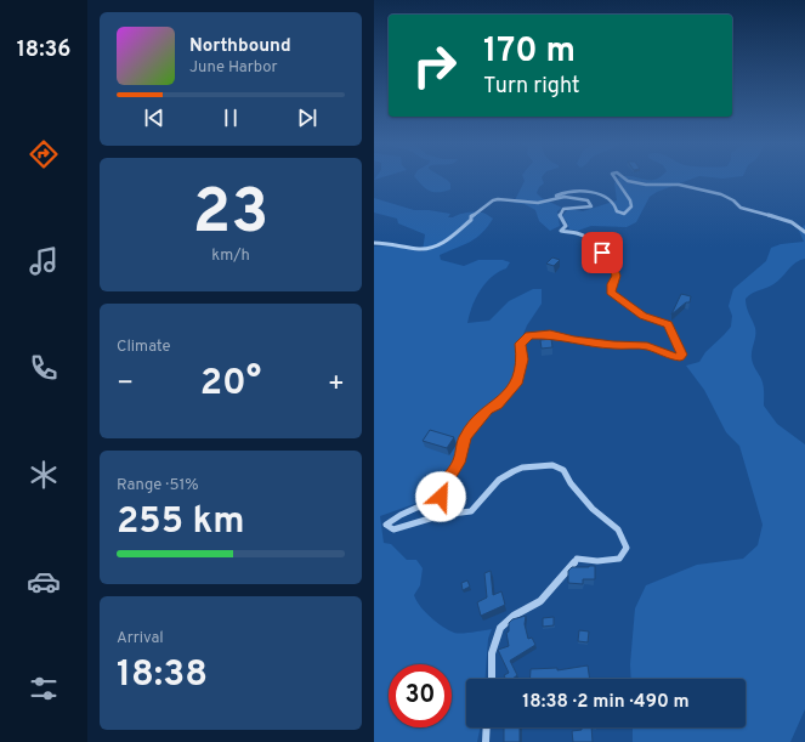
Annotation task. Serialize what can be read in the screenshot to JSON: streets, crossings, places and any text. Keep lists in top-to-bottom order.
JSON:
{
  "page": {
    "tabs": "18:36",
    "turn": ["170 m", "Turn right"],
    "song": ["Northbound", "June Harbor"],
    "tile": [
      ["23", "km/h"],
      "Climate",
      ["Range · 51%", "255 km"],
      ["Arrival", "18:38"]
    ],
    "heat": ["−", "20°", "+"],
    "limit": "30",
    "trip": "18:38 · 2 min · 490 m"
  }
}
